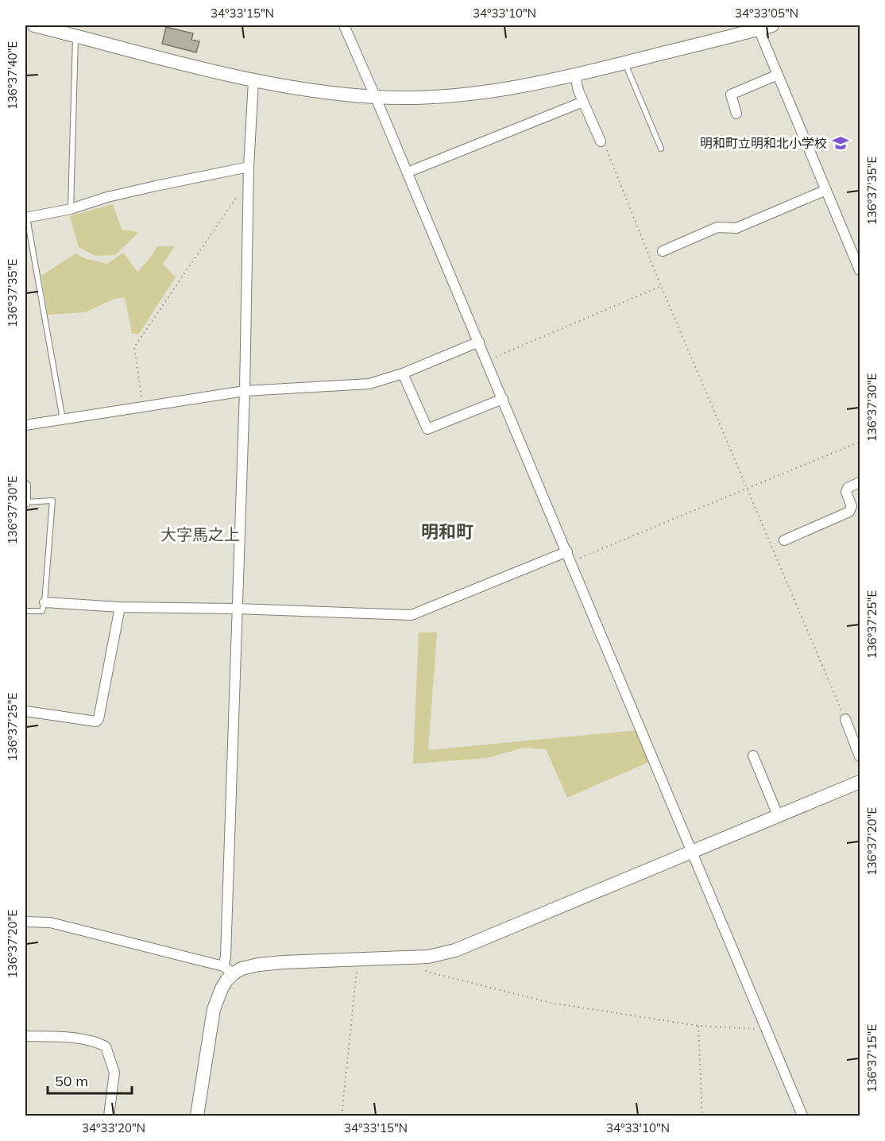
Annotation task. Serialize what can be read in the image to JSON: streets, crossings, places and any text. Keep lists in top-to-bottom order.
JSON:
{
  "districts": ["明和町", "大字馬之上"],
  "places": {
    "school or university": ["明和町立明和北小学校"]
  },
  "scale_bar": "50 m",
  "coordinates": [
    "34°33'15\"N",
    "34°33'10\"N",
    "34°33'05\"N",
    "136°37'40\"E",
    "136°37'35\"E",
    "136°37'30\"E",
    "136°37'25\"E",
    "136°37'20\"E",
    "136°37'15\"E",
    "34°33'20\"N"
  ]
}
